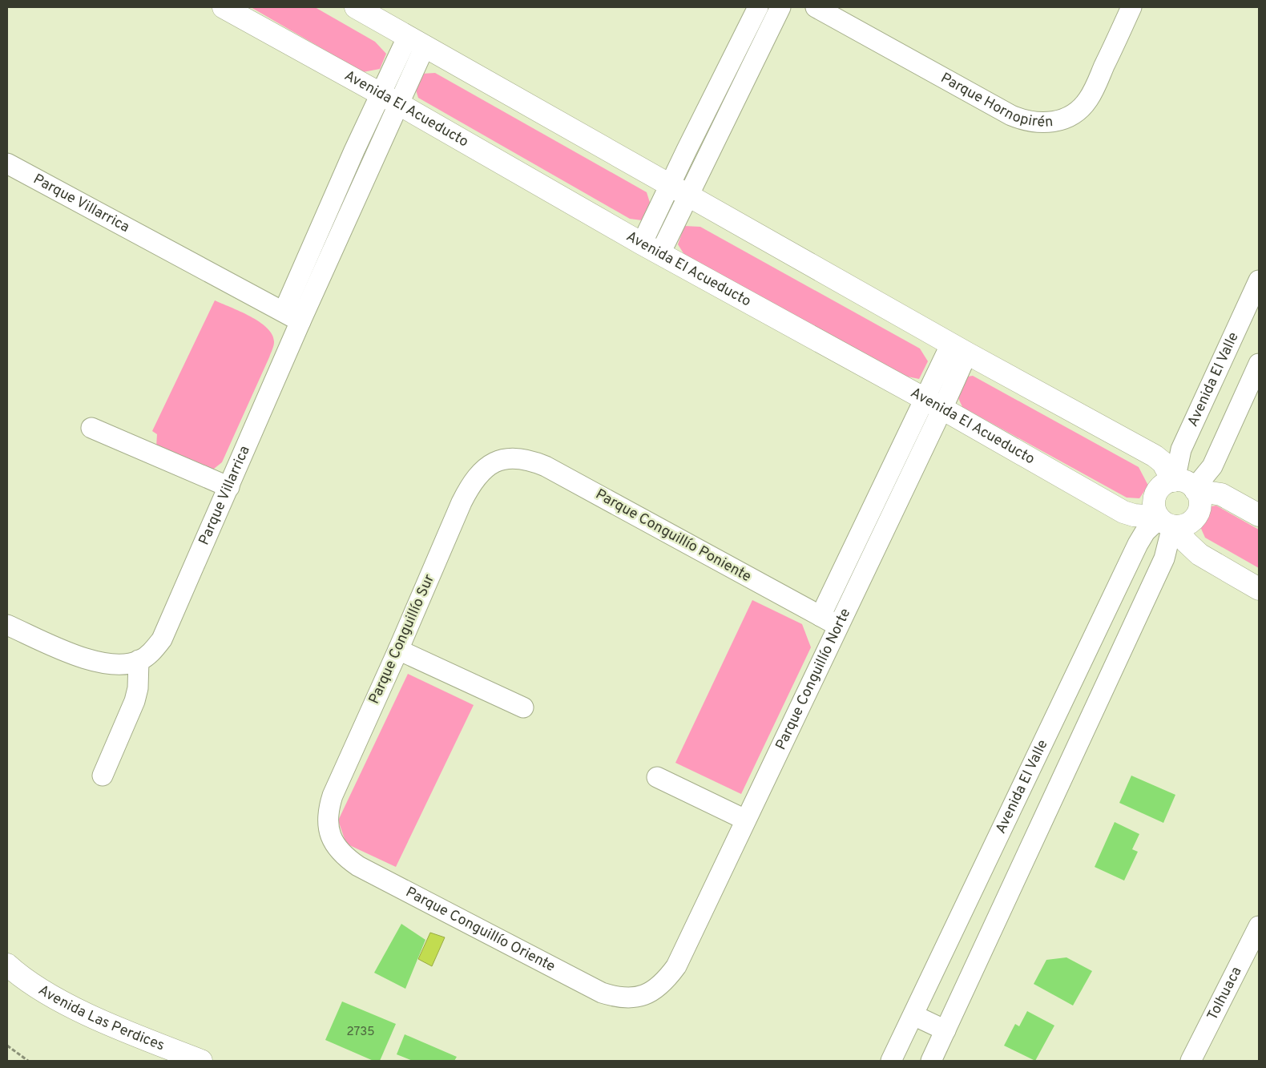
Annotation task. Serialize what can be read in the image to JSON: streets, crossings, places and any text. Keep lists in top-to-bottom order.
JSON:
{
  "streets": {
    "street": [
      "Parque Hornopirén",
      "Avenida El Acueducto",
      "Parque Villarrica",
      "Avenida El Valle",
      "Parque Conguillío Poniente",
      "Parque Conguillío Sur",
      "Parque Conguillío Norte",
      "Parque Conguillío Oriente",
      "Tolhuaca",
      "Avenida Las Perdices"
    ]
  },
  "crossings": [
    ["Avenida El Acueducto", "Parque Villarrica"],
    ["Avenida El Acueducto", "Avenida El Valle"],
    ["Avenida El Acueducto", "Parque Conguillío Norte"],
    ["Parque Conguillío Poniente", "Parque Conguillío Sur"],
    ["Parque Conguillío Poniente", "Parque Conguillío Norte"],
    ["Parque Conguillío Sur", "Parque Conguillío Oriente"],
    ["Parque Conguillío Norte", "Parque Conguillío Oriente"]
  ],
  "house_numbers": ["2735"]
}
